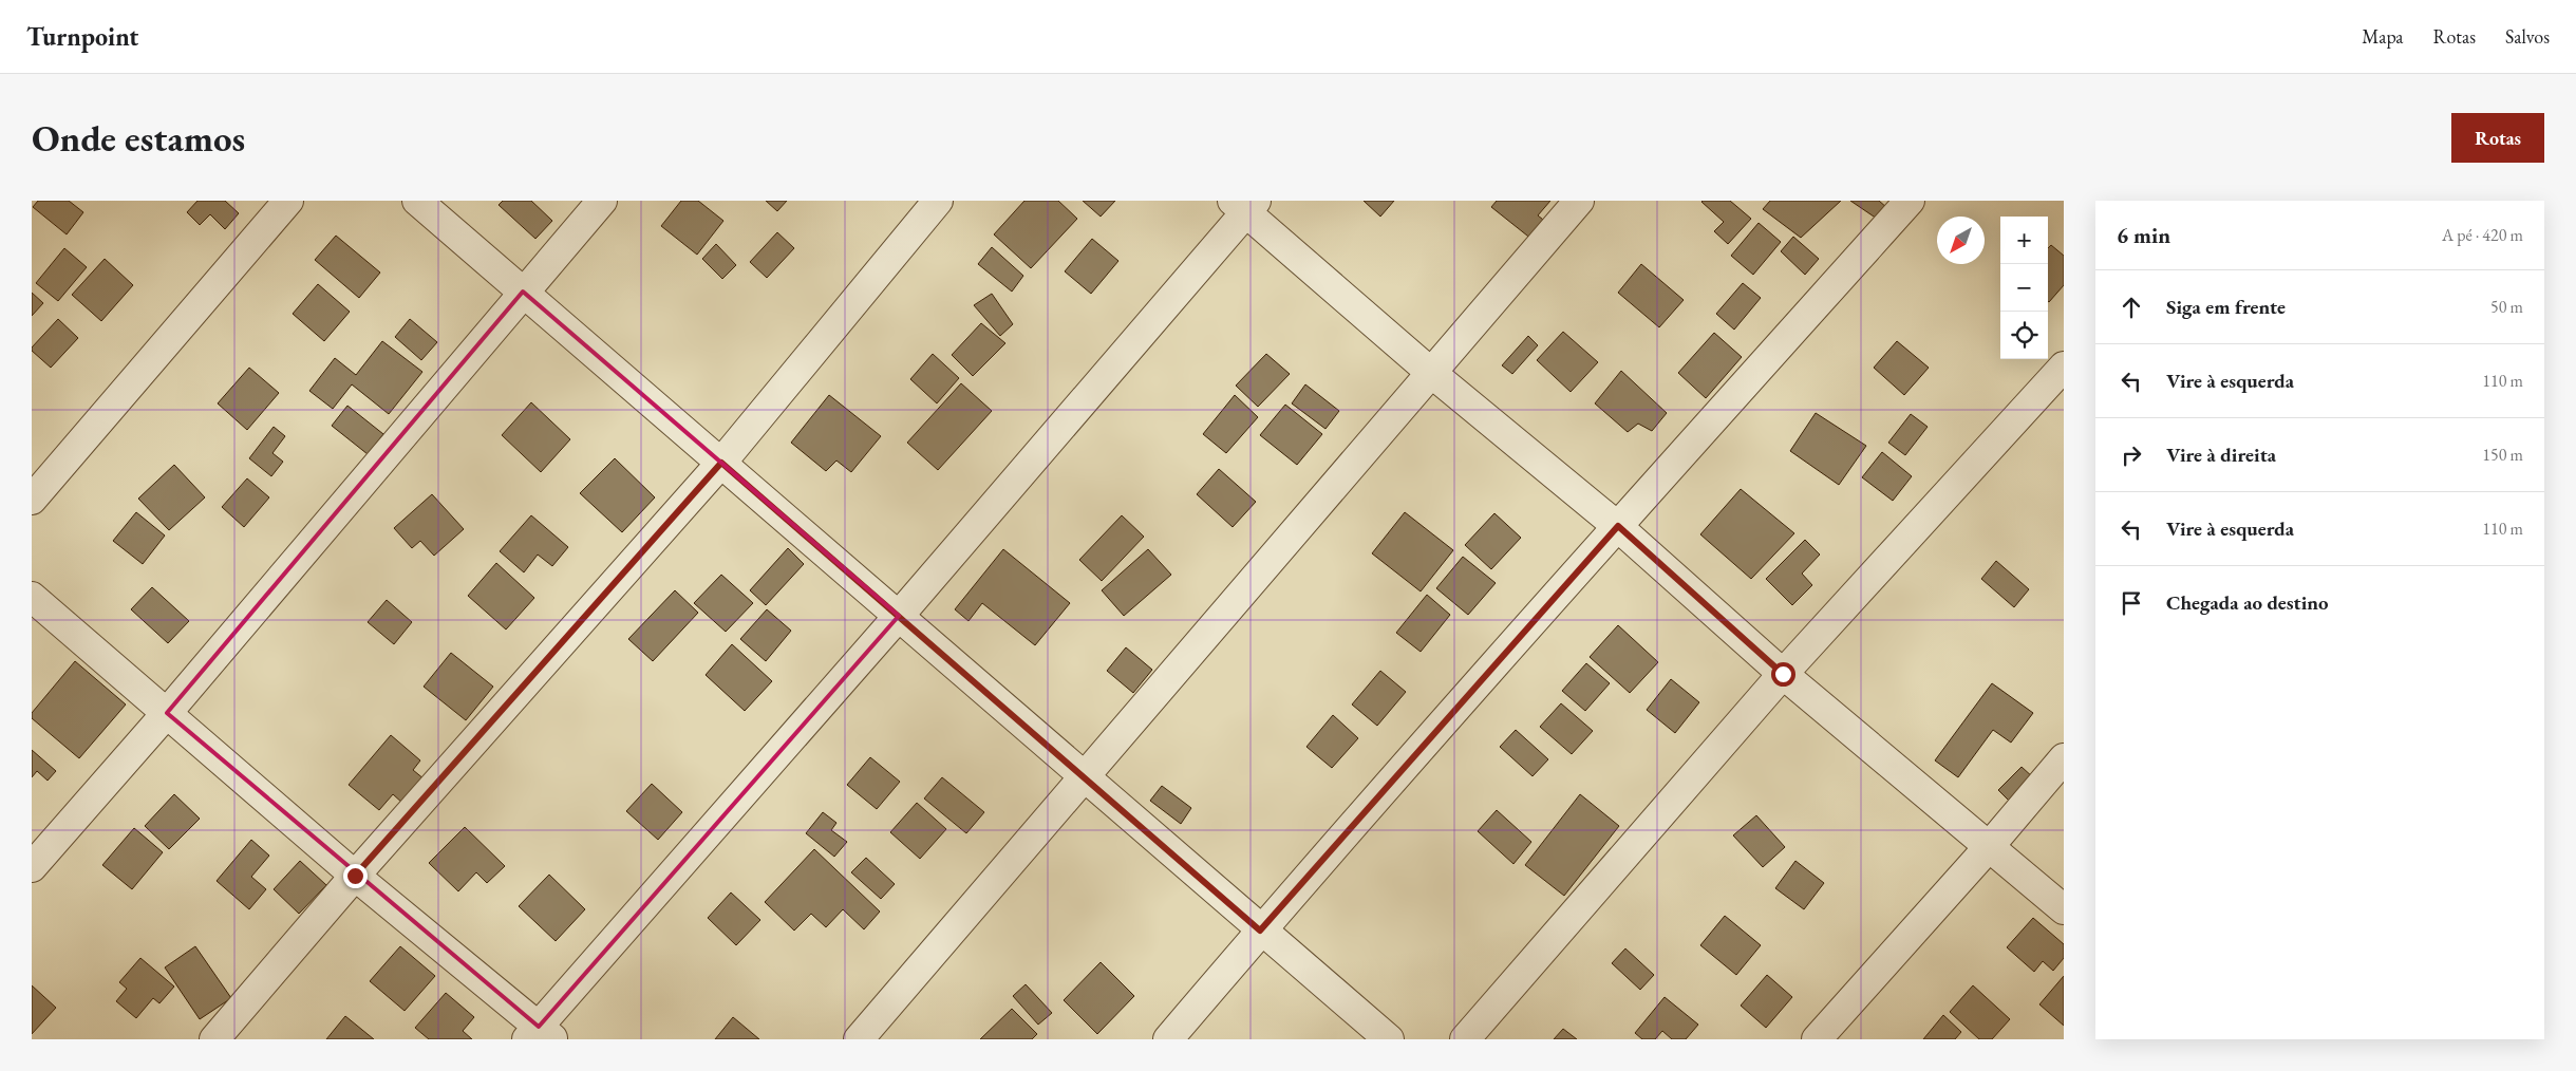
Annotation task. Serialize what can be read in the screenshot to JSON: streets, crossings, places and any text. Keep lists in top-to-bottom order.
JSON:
{
  "north": "bottom left",
  "page": {
    "header": "Turnpoint",
    "nav": ["Mapa", "Rotas", "Salvos"],
    "buttons": "Rotas",
    "title": "Onde estamos",
    "heading": ["6 min", "A pé · 420 m"],
    "map_buttons": ["+", "−"],
    "list": [
      ["Siga em frente", "50 m"],
      ["Vire à esquerda", "110 m"],
      ["Vire à direita", "150 m"],
      ["Vire à esquerda", "110 m"],
      "Chegada ao destino"
    ]
  }
}
